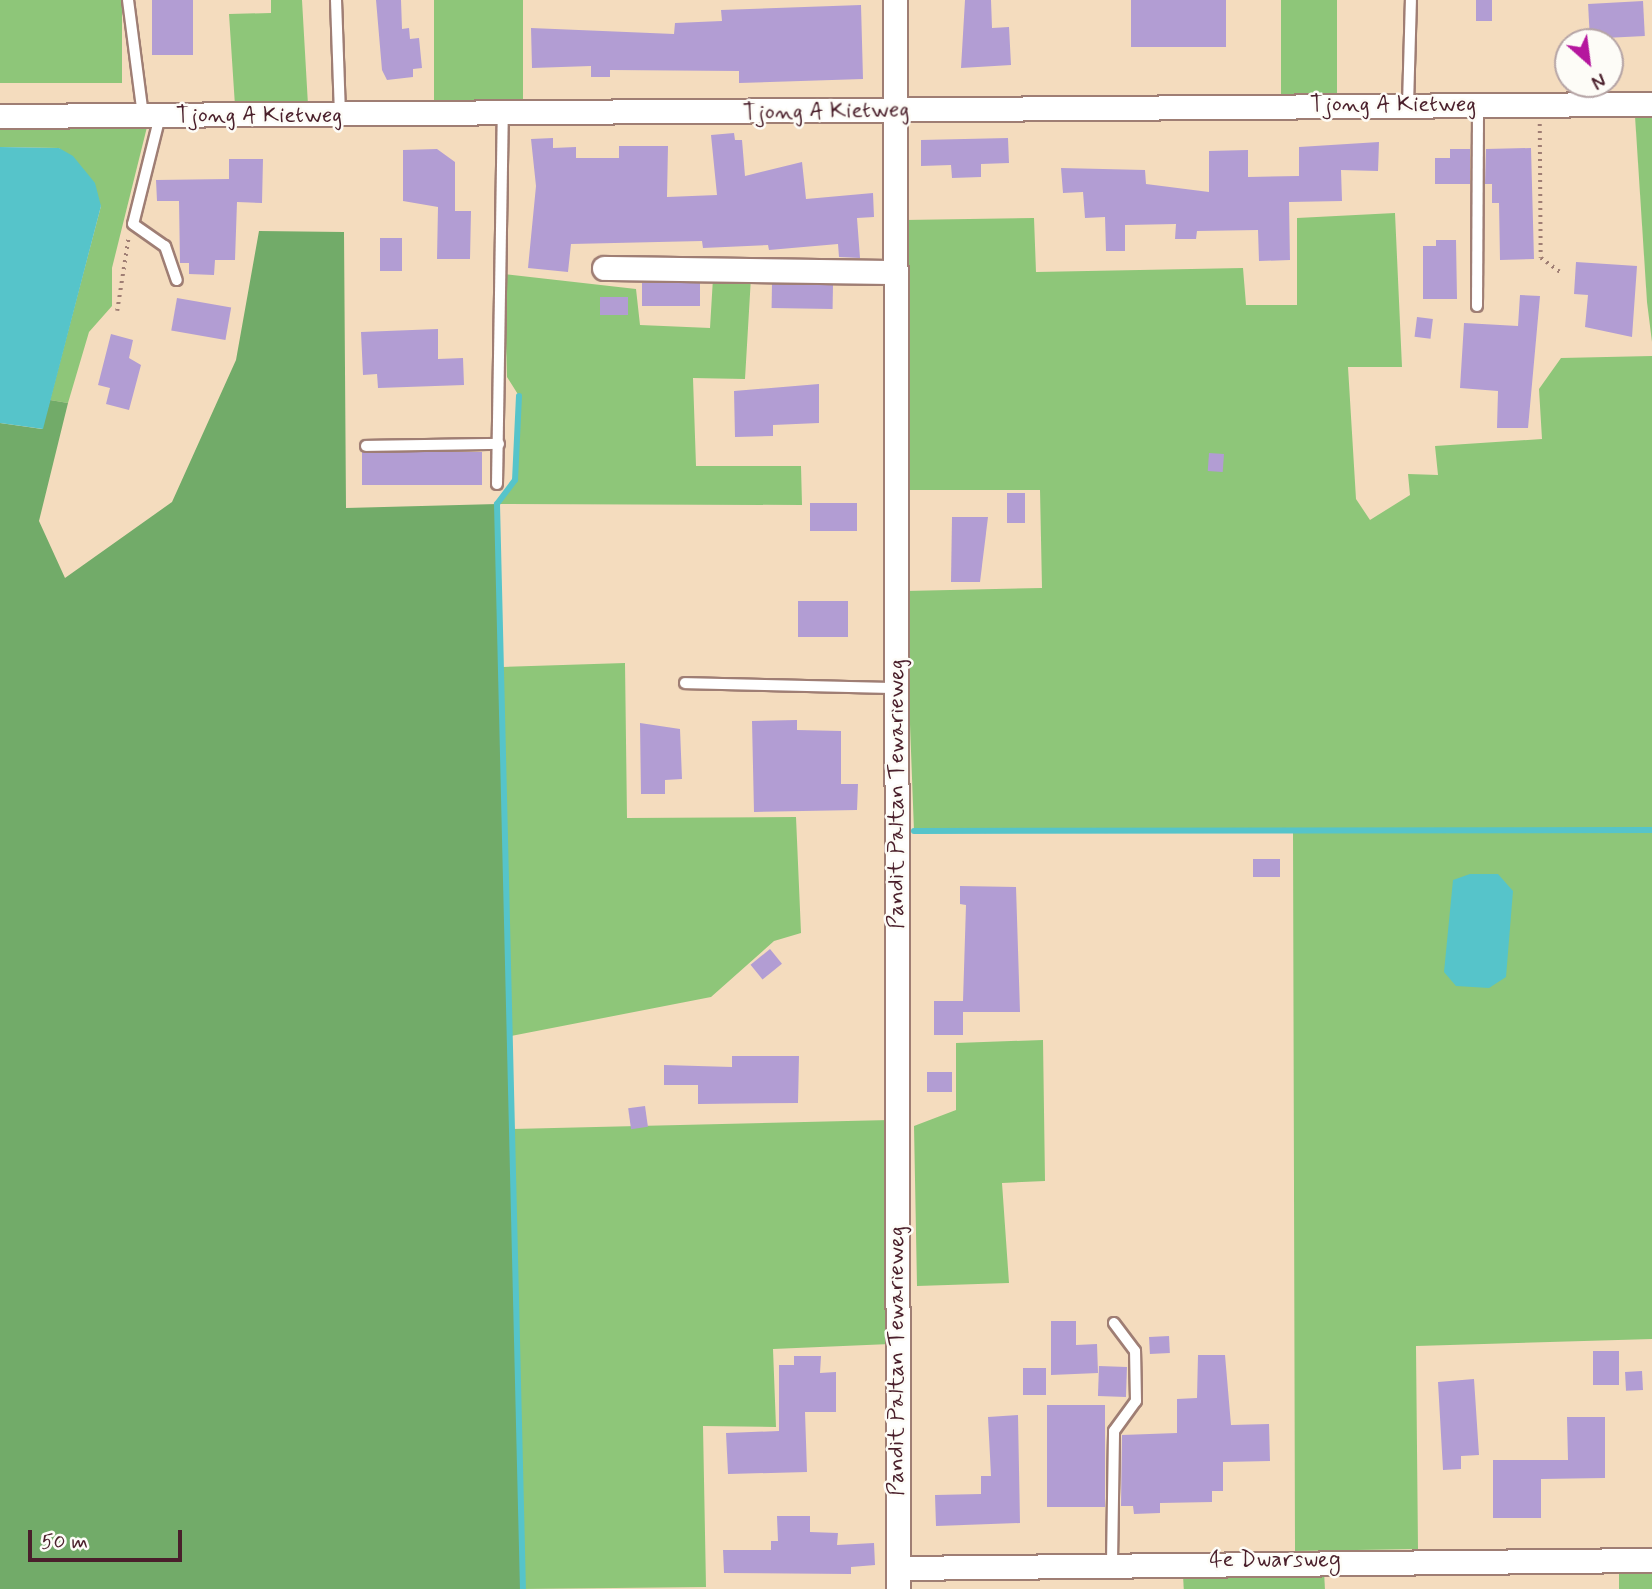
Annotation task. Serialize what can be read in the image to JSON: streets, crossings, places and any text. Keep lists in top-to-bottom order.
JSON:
{
  "streets": {
    "street": ["Tjong A Kietweg", "Pandit Paltan Tewarieweg", "4e Dwarsweg"]
  },
  "crossings": [
    ["Tjong A Kietweg", "Pandit Paltan Tewarieweg"],
    ["Pandit Paltan Tewarieweg", "4e Dwarsweg"]
  ],
  "scale_bar": "50 m",
  "north": "bottom right"
}
